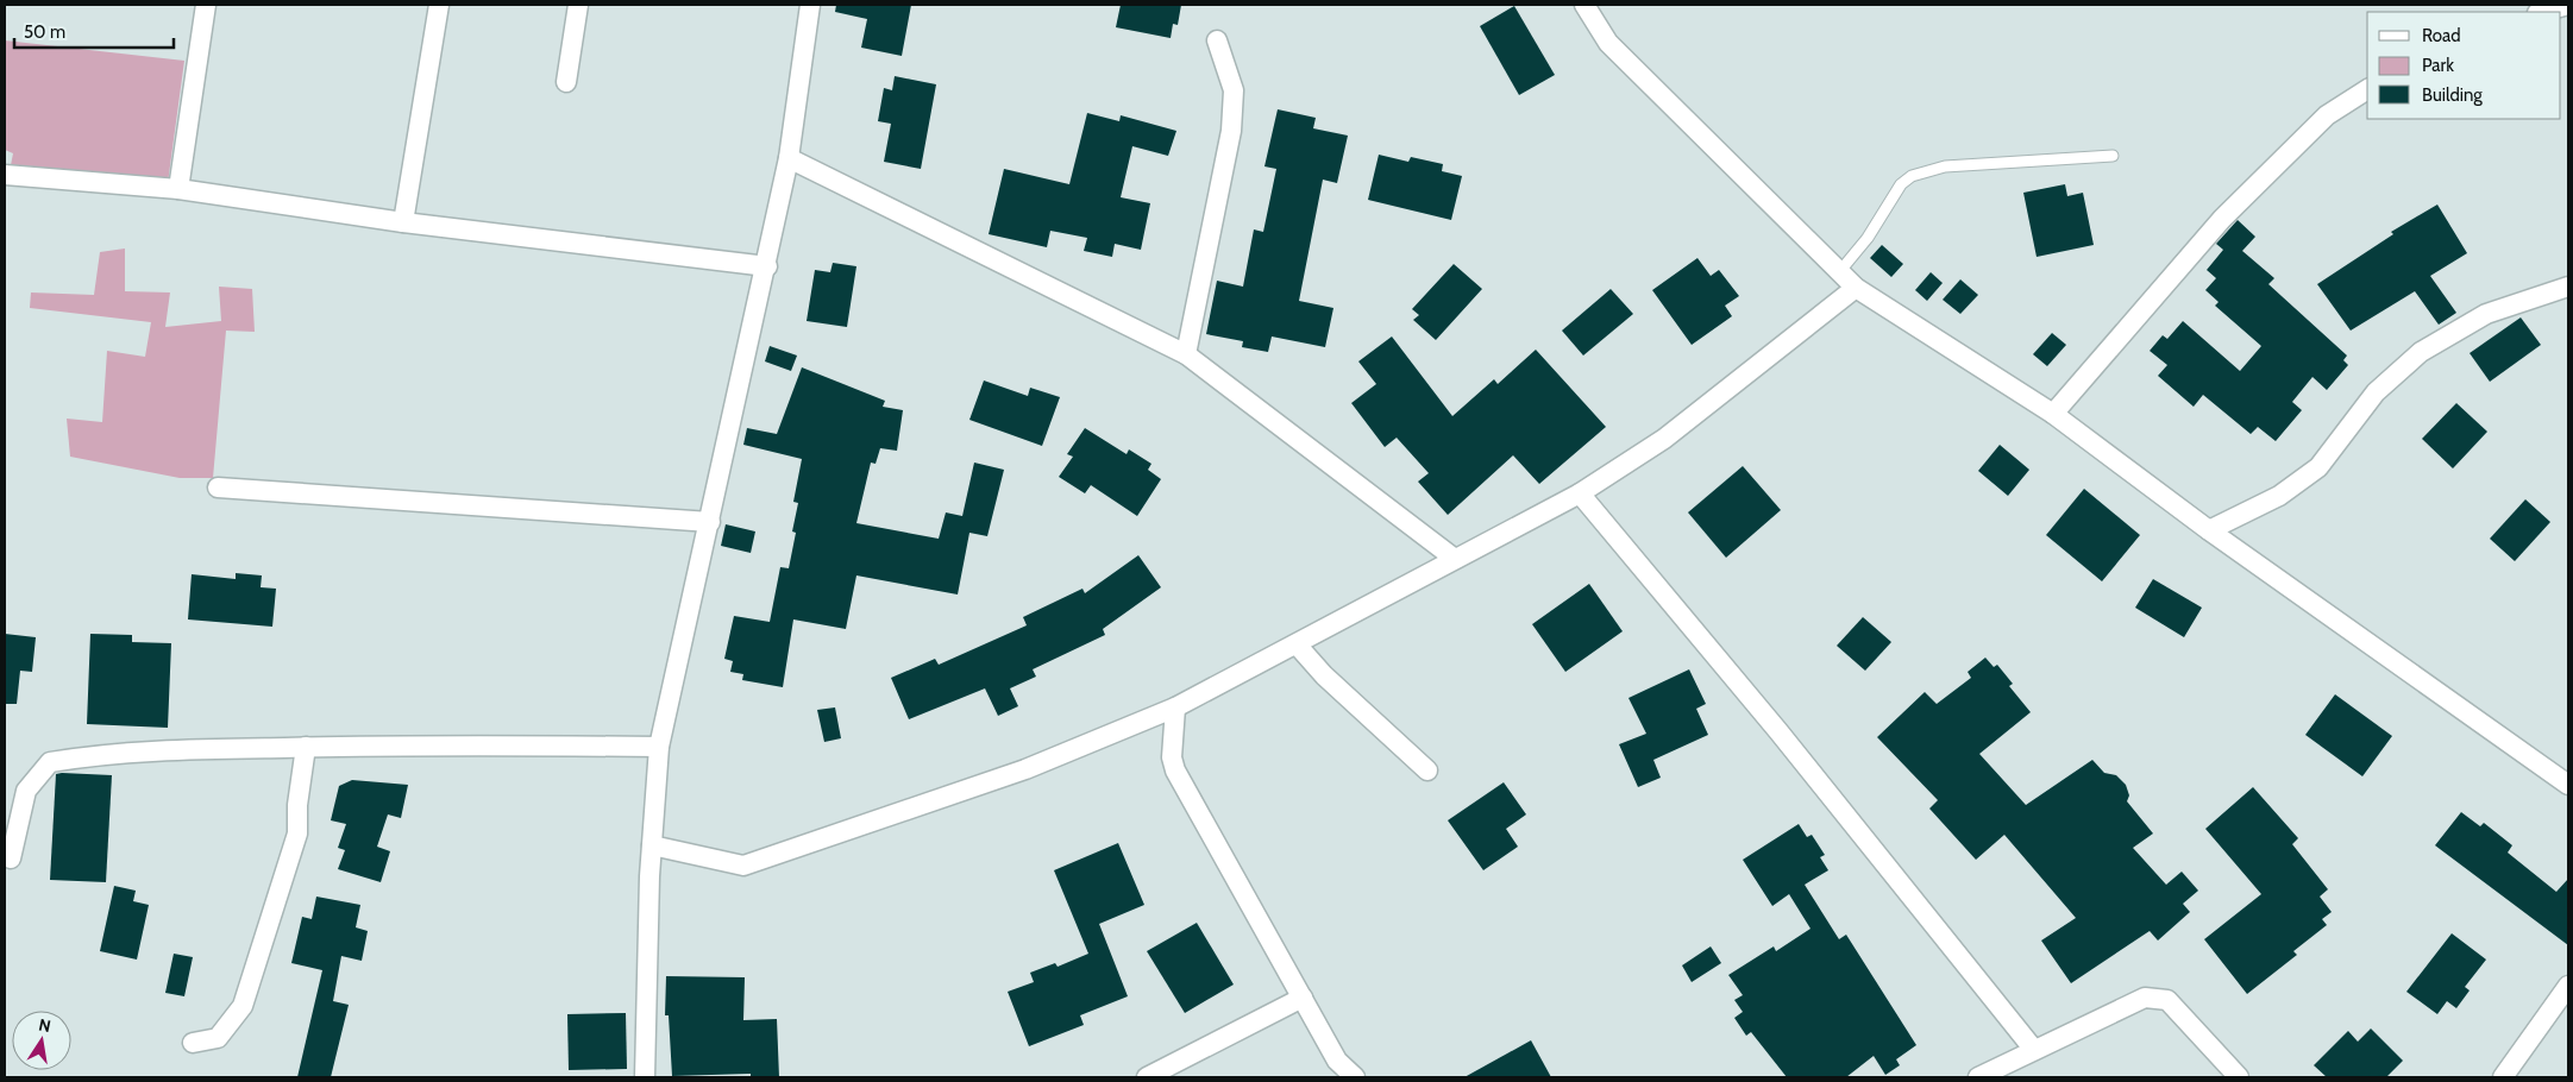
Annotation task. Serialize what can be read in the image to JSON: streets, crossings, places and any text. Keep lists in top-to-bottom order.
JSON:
{
  "legend": ["Road", "Park", "Building"],
  "scale_bar": "50 m",
  "north": "top"
}
